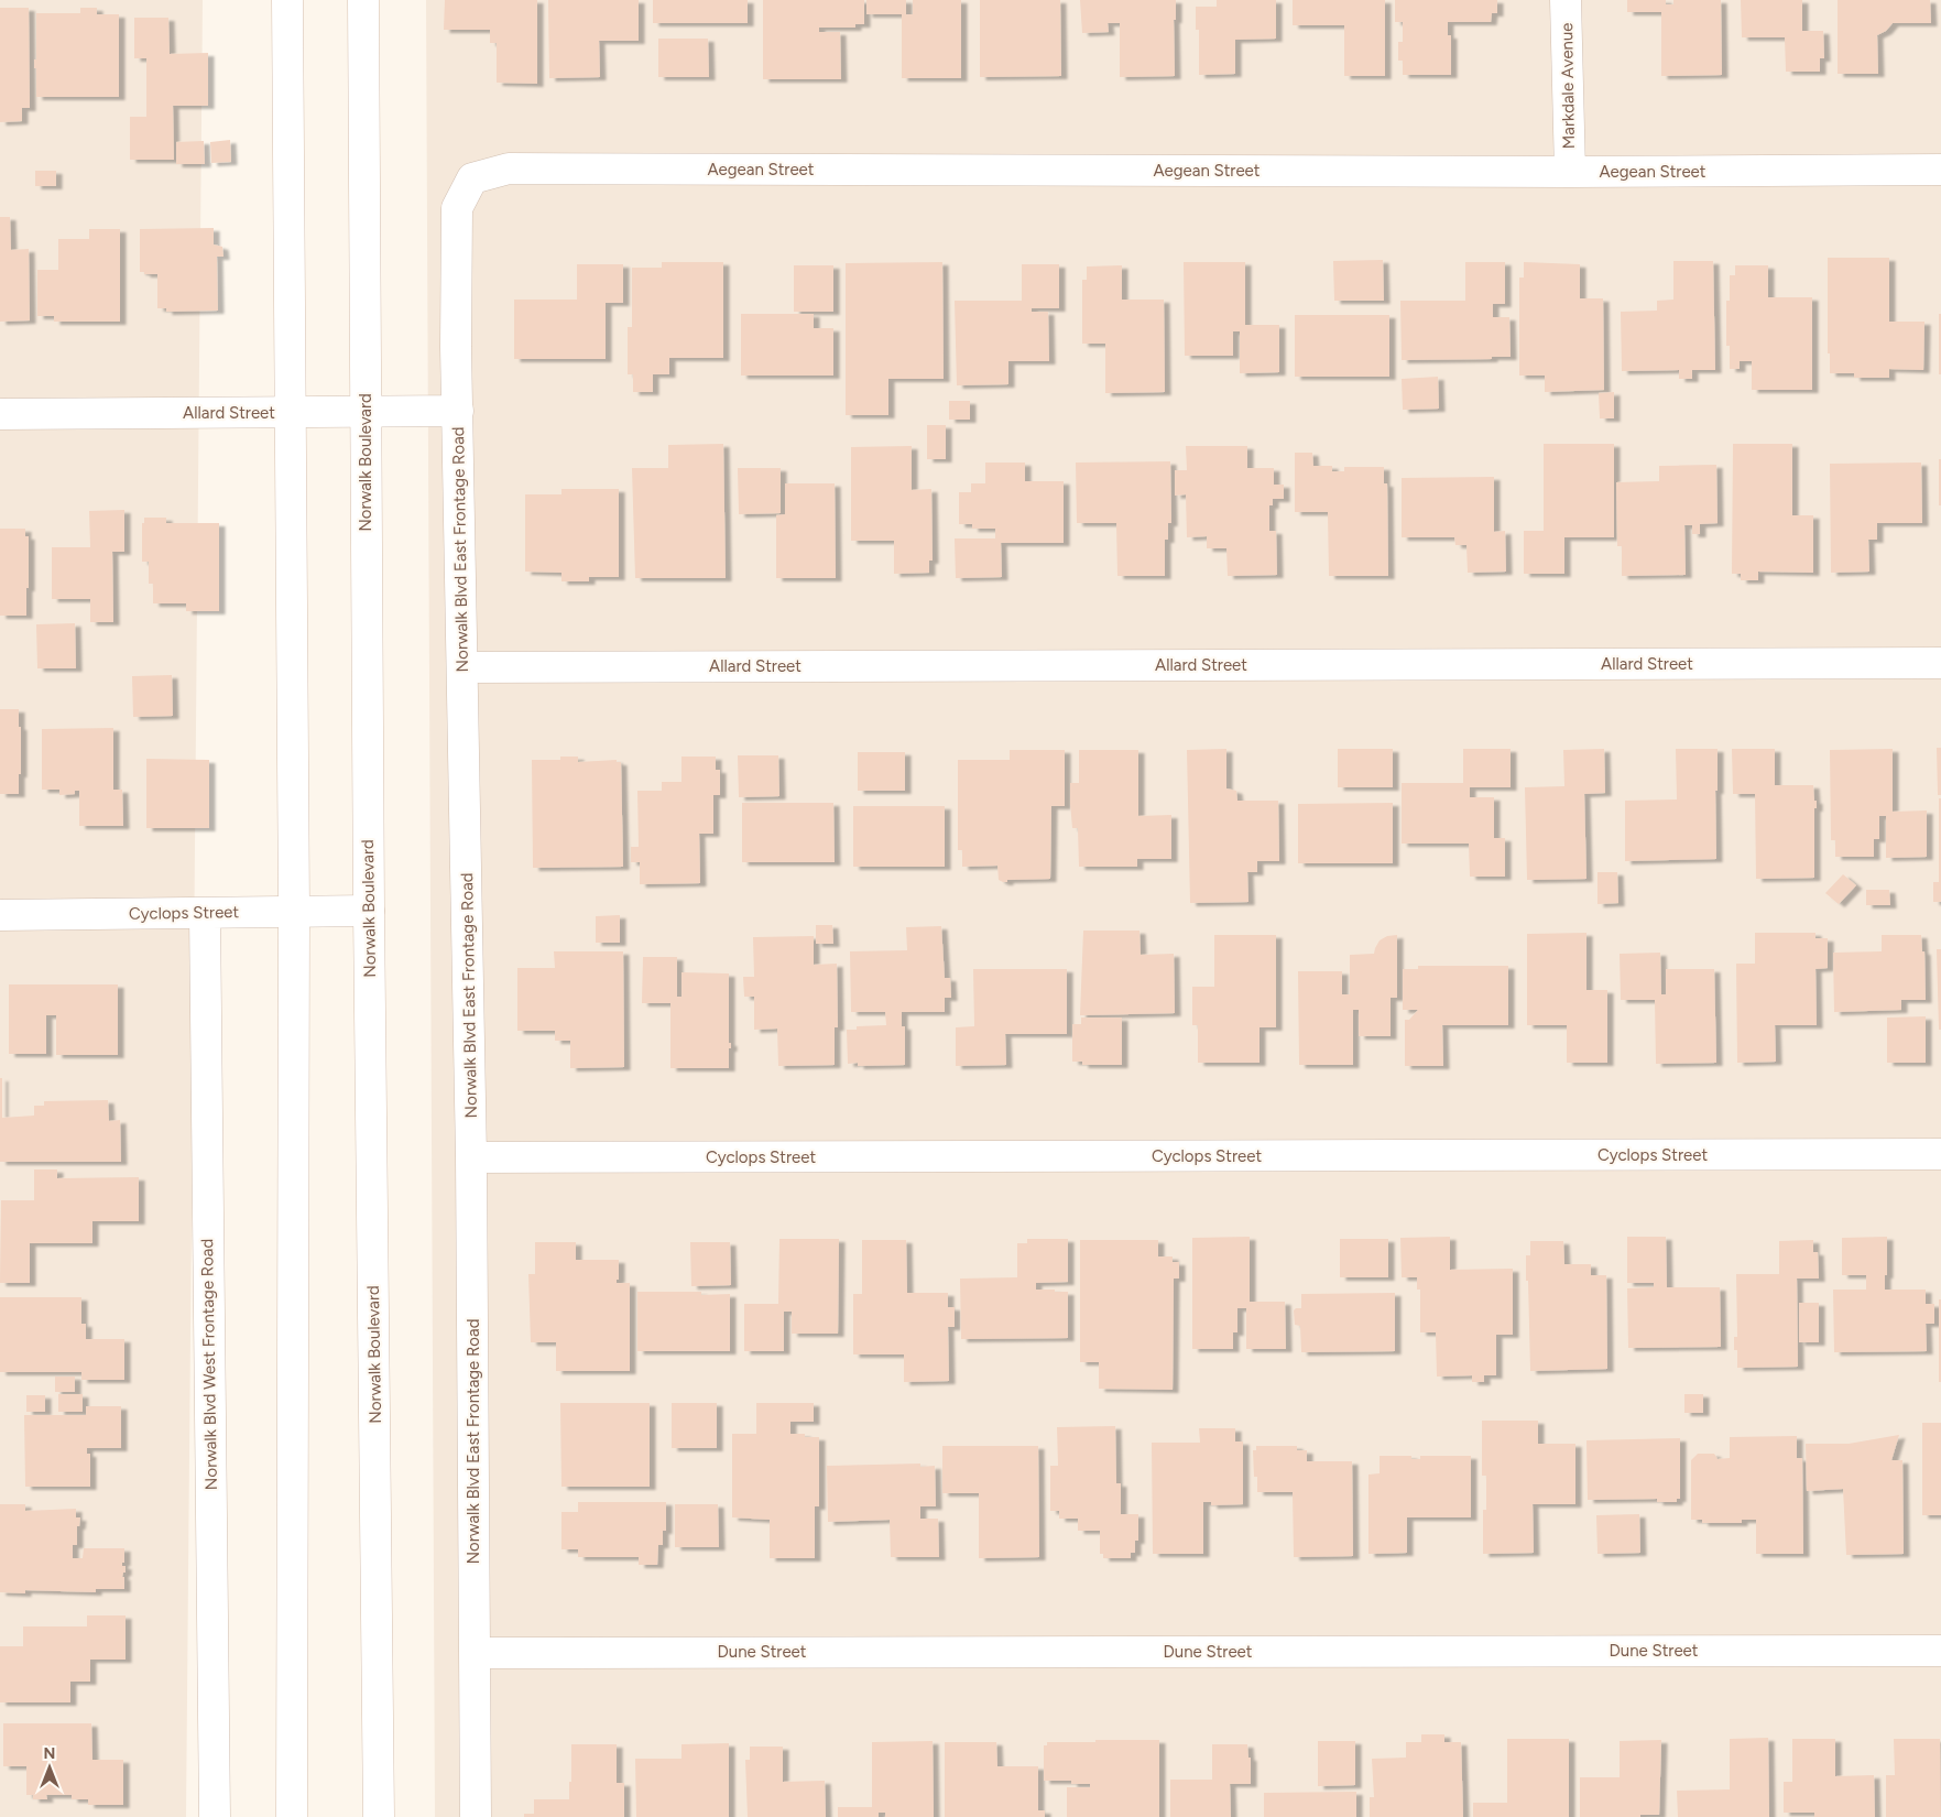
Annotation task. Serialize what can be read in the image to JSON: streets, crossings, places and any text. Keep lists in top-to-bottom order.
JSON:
{
  "streets": {
    "street": [
      "Markdale Avenue",
      "Aegean Street",
      "Allard Street",
      "Norwalk Boulevard",
      "Norwalk Blvd East Frontage Road",
      "Cyclops Street",
      "Norwalk Blvd West Frontage Road",
      "Dune Street"
    ]
  },
  "crossings": [
    ["Markdale Avenue", "Aegean Street"],
    ["Aegean Street", "Norwalk Blvd East Frontage Road"],
    ["Allard Street", "Norwalk Boulevard"],
    ["Allard Street", "Norwalk Blvd East Frontage Road"],
    ["Norwalk Boulevard", "Cyclops Street"],
    ["Norwalk Blvd East Frontage Road", "Cyclops Street"],
    ["Norwalk Blvd East Frontage Road", "Dune Street"],
    ["Cyclops Street", "Norwalk Blvd West Frontage Road"]
  ],
  "north": "top"
}
